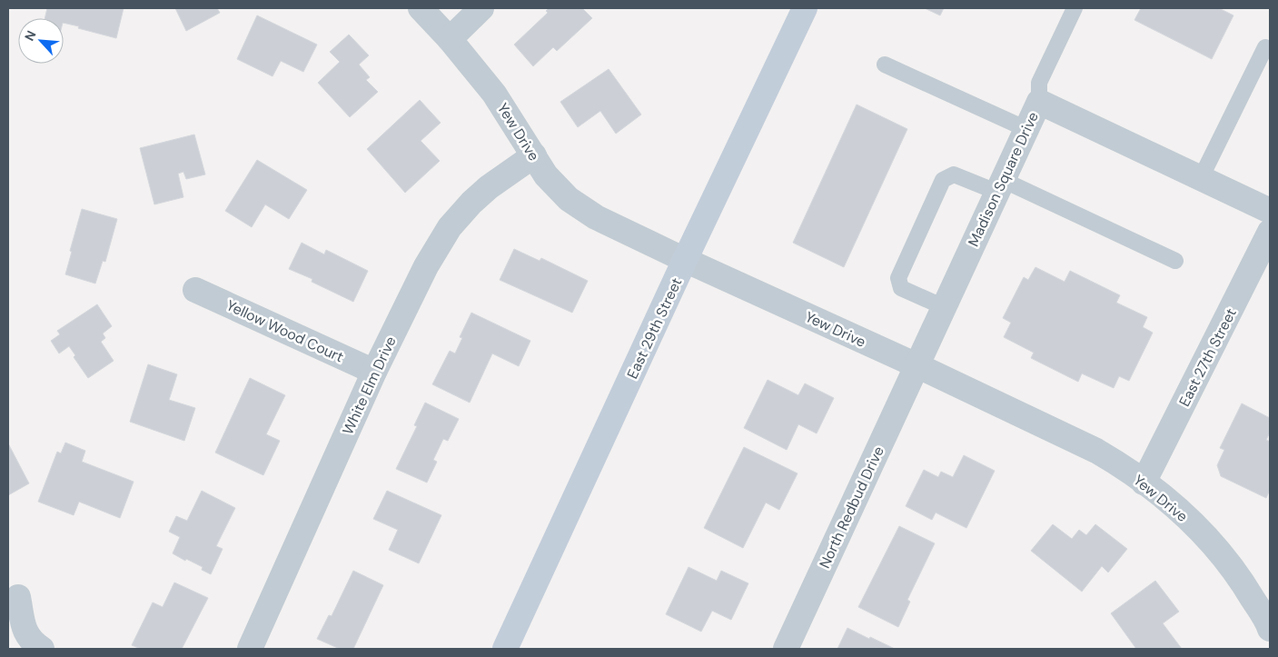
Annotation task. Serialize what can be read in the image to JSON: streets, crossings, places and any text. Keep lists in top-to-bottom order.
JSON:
{
  "streets": {
    "main road": ["East 29th Street"],
    "street": [
      "Yew Drive",
      "Madison Square Drive",
      "Yellow Wood Court",
      "East 27th Street",
      "White Elm Drive",
      "North Redbud Drive"
    ]
  },
  "crossings": [
    ["Yew Drive", "Madison Square Drive"],
    ["Yew Drive", "East 29th Street"],
    ["Yew Drive", "East 27th Street"],
    ["Yew Drive", "White Elm Drive"],
    ["Yew Drive", "North Redbud Drive"],
    ["Madison Square Drive", "North Redbud Drive"],
    ["Yellow Wood Court", "White Elm Drive"]
  ],
  "north": "top left"
}
